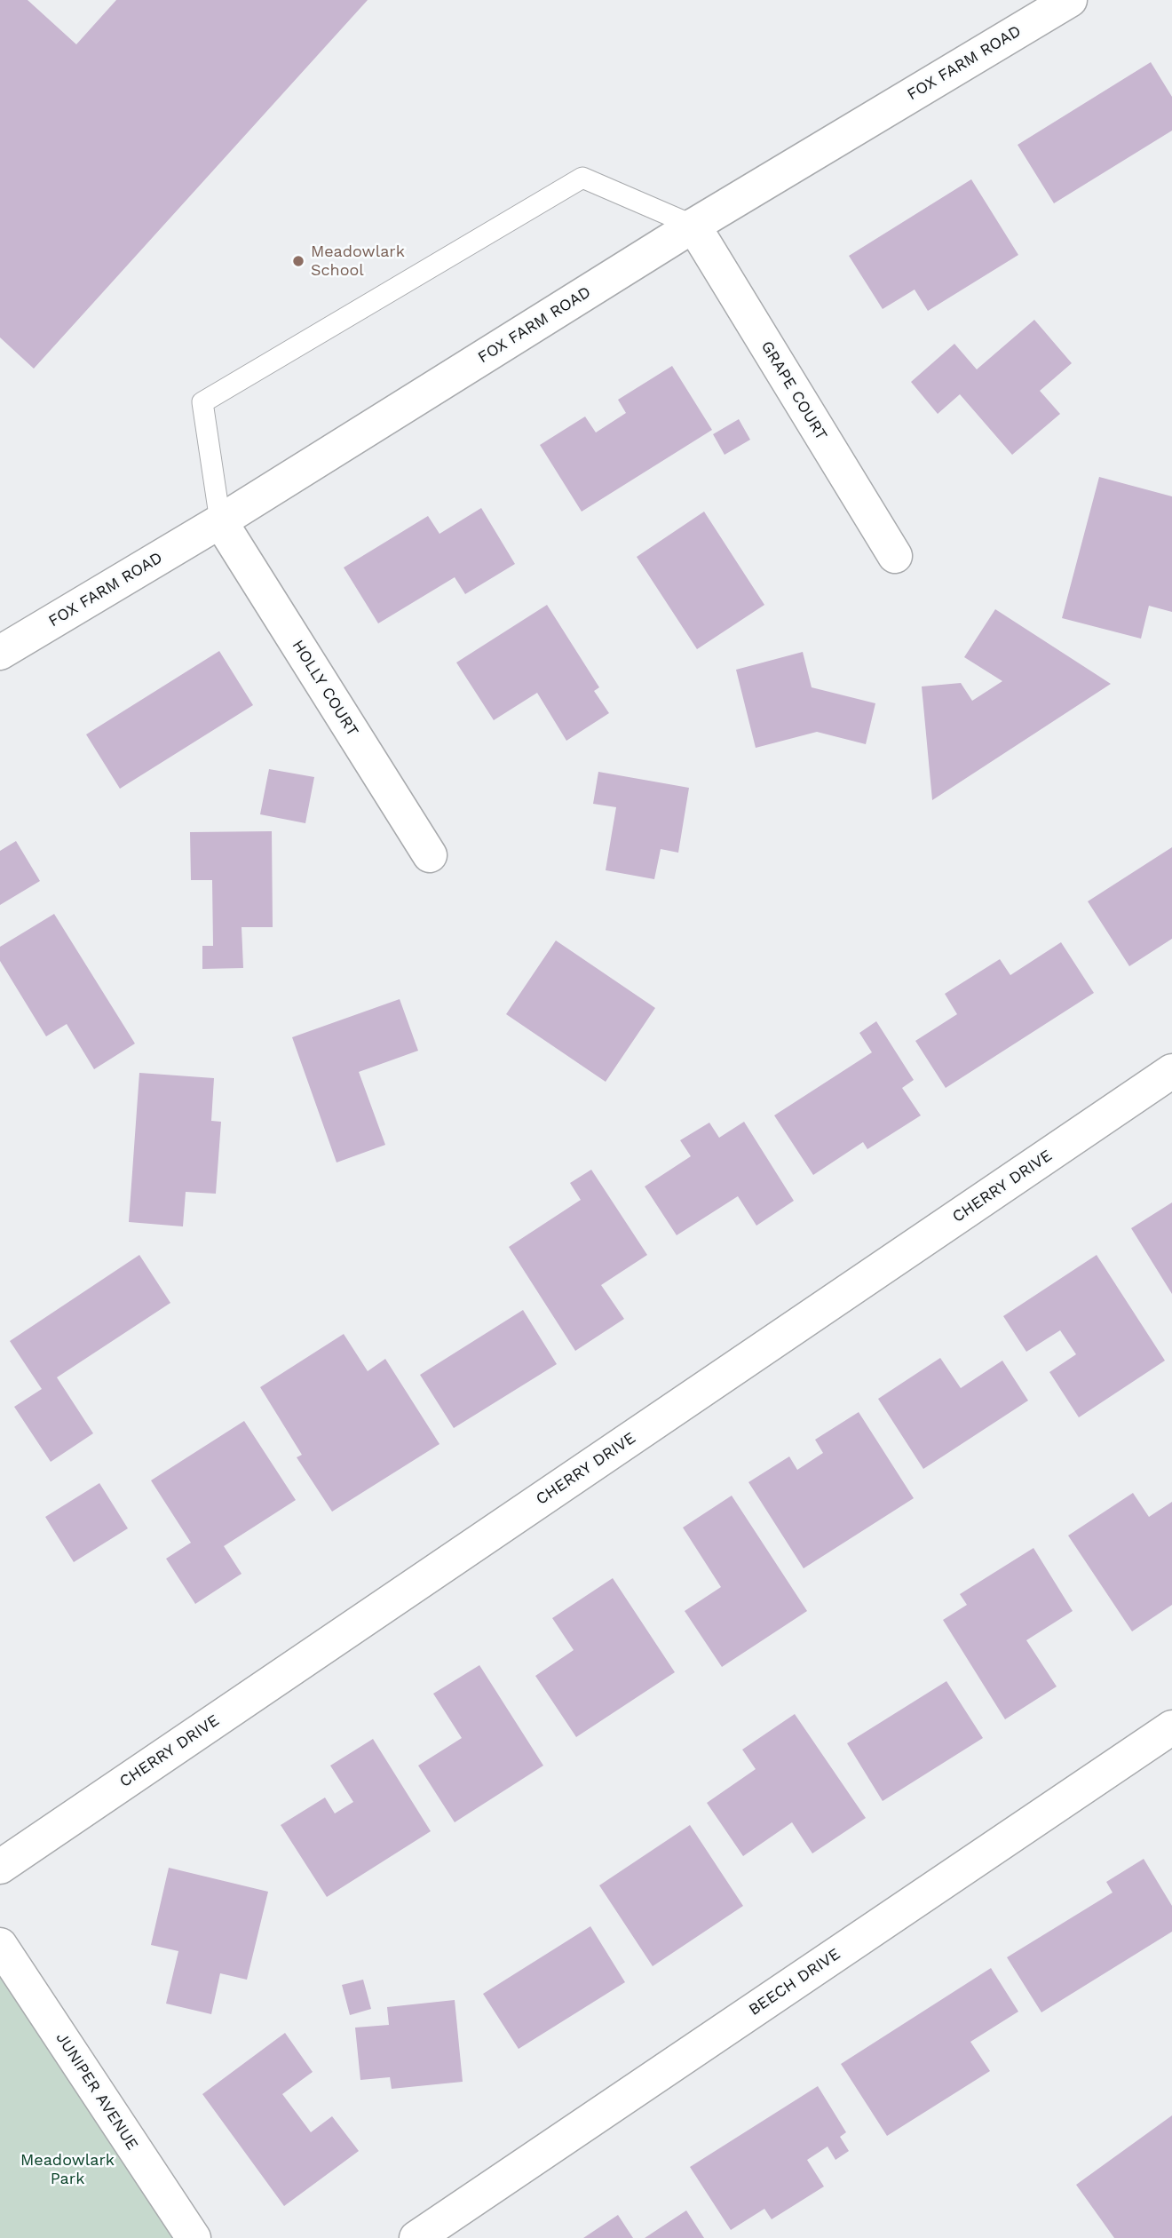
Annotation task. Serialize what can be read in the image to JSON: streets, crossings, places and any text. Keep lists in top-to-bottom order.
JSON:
{
  "streets": {
    "street": [
      "FOX FARM ROAD",
      "GRAPE COURT",
      "HOLLY COURT",
      "CHERRY DRIVE",
      "BEECH DRIVE",
      "JUNIPER AVENUE"
    ]
  },
  "crossings": [
    ["FOX FARM ROAD", "GRAPE COURT"],
    ["FOX FARM ROAD", "HOLLY COURT"]
  ],
  "parks": ["Meadowlark Park"],
  "places": ["Meadowlark School"]
}
